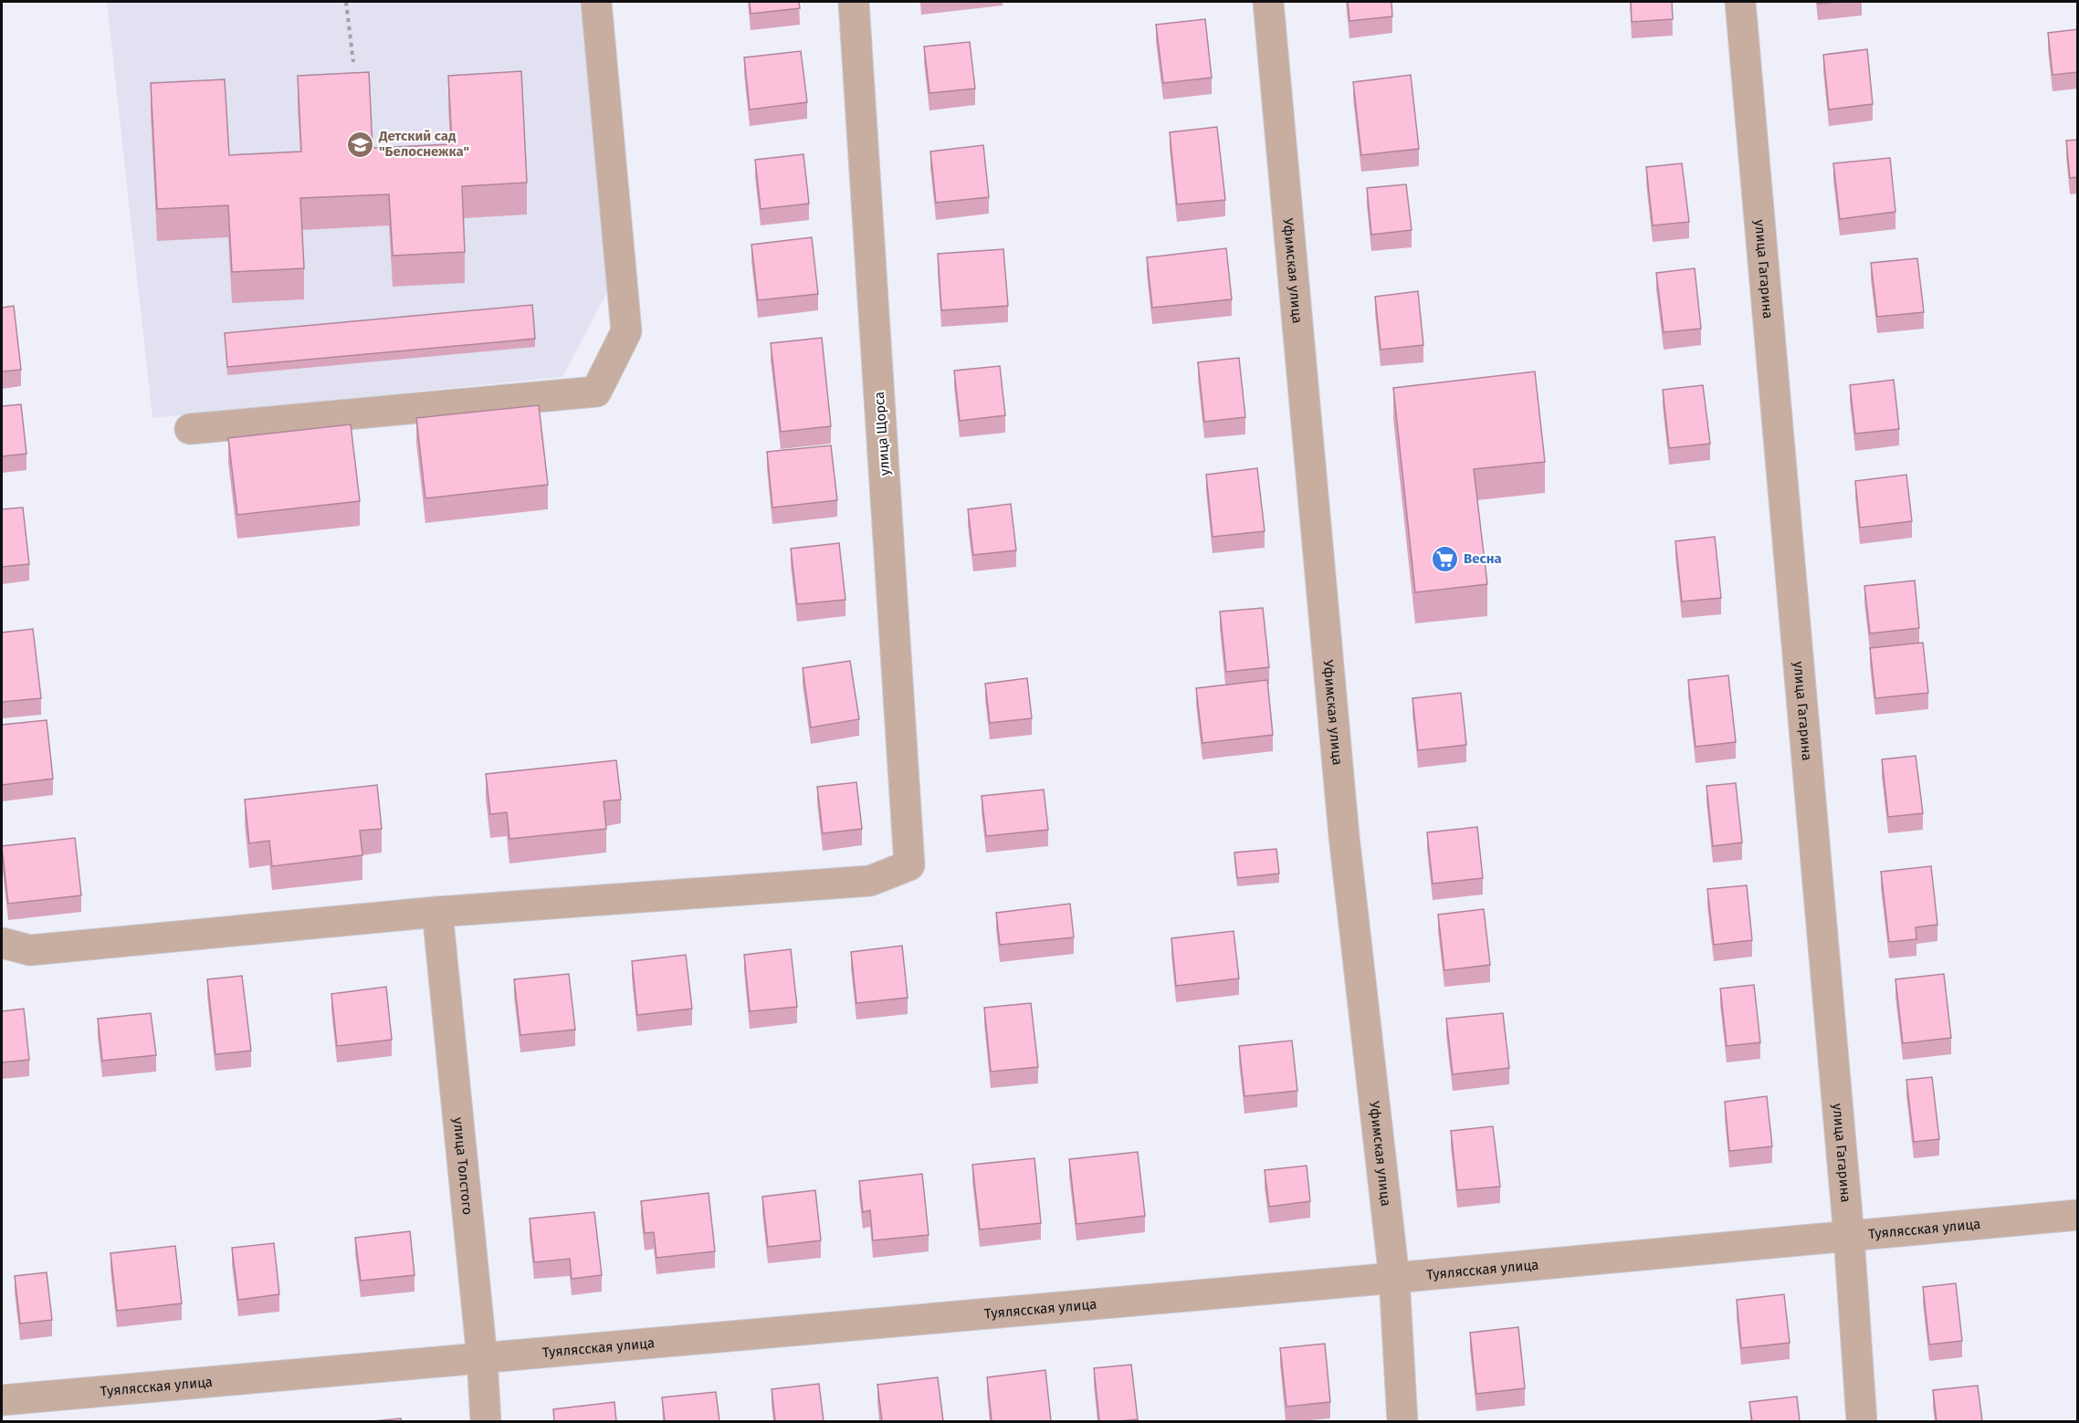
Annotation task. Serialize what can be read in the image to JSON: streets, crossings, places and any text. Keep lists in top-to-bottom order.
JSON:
{
  "streets": {
    "street": [
      "улица Гагарина",
      "Уфимская улица",
      "улица Щорса",
      "улица Толстого",
      "Туялясская улица"
    ]
  },
  "crossings": [
    ["улица Гагарина", "Туялясская улица"],
    ["Уфимская улица", "Туялясская улица"],
    ["улица Щорса", "улица Толстого"],
    ["улица Толстого", "Туялясская улица"]
  ],
  "places": {
    "school or university": ["Детский сад \"Белоснежка\""],
    "supermarket": ["Весна"]
  }
}
